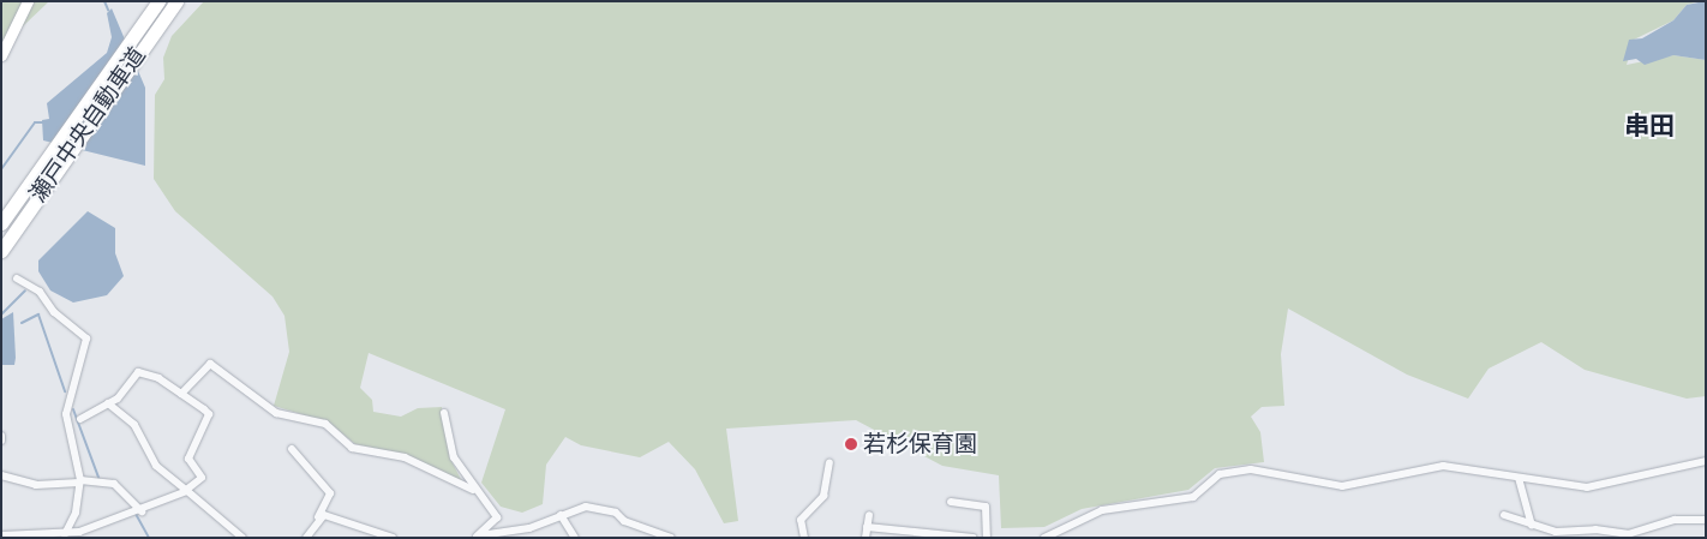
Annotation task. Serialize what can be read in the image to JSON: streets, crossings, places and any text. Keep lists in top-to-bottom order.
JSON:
{
  "streets": {
    "highway": ["瀬戸中央自動車道"]
  },
  "districts": ["串田"],
  "places": ["若杉保育園"]
}
